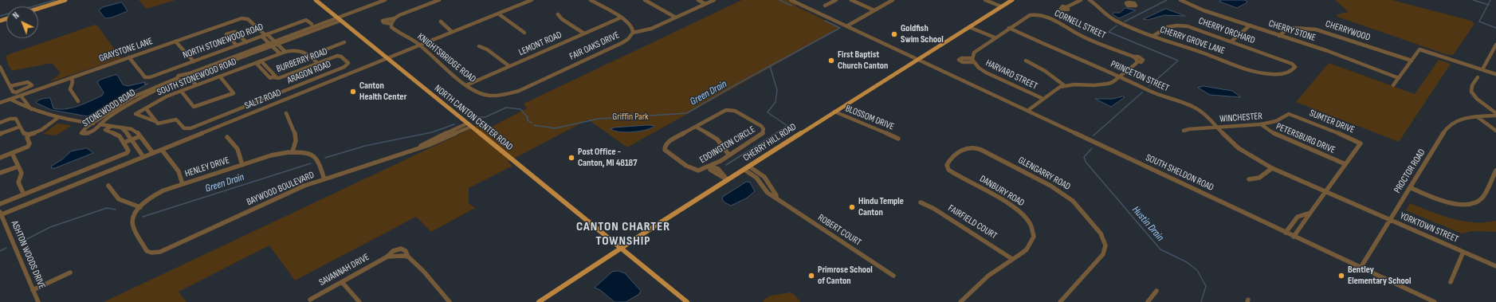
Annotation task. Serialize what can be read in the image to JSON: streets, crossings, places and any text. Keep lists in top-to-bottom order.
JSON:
{
  "streets": {
    "main road": ["NORTH CANTON CENTER ROAD", "CHERRY HILL ROAD"],
    "street": [
      "CORNELL STREET",
      "CHERRY ORCHARD",
      "CHERRY STONE",
      "CHERRYWOOD",
      "CHERRY GROVE LANE",
      "NORTH STONEWOOD ROAD",
      "LEMONT ROAD",
      "FAIR OAKS DRIVE",
      "GRAYSTONE LANE",
      "KNIGHTSBRIDGE ROAD",
      "BURBERRY ROAD",
      "ARAGON ROAD",
      "HARVARD STREET",
      "PRINCETON STREET",
      "SOUTH STONEWOOD ROAD",
      "SALTZ ROAD",
      "STONEWOOD ROAD",
      "BLOSSOM DRIVE",
      "WINCHESTER",
      "SUMTER DRIVE",
      "PETERSBURG DRIVE",
      "EDDINGTON CIRCLE",
      "HENLEY DRIVE",
      "PROCTOR ROAD",
      "SOUTH SHELDON ROAD",
      "GLENGARRY ROAD",
      "BAYWOOD BOULEVARD",
      "DANBURY ROAD",
      "FAIRFIELD COURT",
      "YORKTOWN STREET",
      "ROBERT COURT",
      "ASHTON WOODS DRIVE",
      "SAVANNAH DRIVE"
    ]
  },
  "crossings": [
    ["CORNELL STREET", "HARVARD STREET"],
    ["CHERRY ORCHARD", "CHERRY GROVE LANE"],
    ["CHERRY STONE", "CHERRYWOOD"],
    ["NORTH STONEWOOD ROAD", "GRAYSTONE LANE"],
    ["LEMONT ROAD", "KNIGHTSBRIDGE ROAD"],
    ["FAIR OAKS DRIVE", "KNIGHTSBRIDGE ROAD"],
    ["KNIGHTSBRIDGE ROAD", "SALTZ ROAD"],
    ["BURBERRY ROAD", "ARAGON ROAD"],
    ["BURBERRY ROAD", "SOUTH STONEWOOD ROAD"],
    ["ARAGON ROAD", "SOUTH STONEWOOD ROAD"],
    ["HARVARD STREET", "PRINCETON STREET"],
    ["PRINCETON STREET", "WINCHESTER"],
    ["PRINCETON STREET", "YORKTOWN STREET"],
    ["SALTZ ROAD", "NORTH CANTON CENTER ROAD"],
    ["SALTZ ROAD", "ASHTON WOODS DRIVE"],
    ["NORTH CANTON CENTER ROAD", "CHERRY HILL ROAD"],
    ["NORTH CANTON CENTER ROAD", "BAYWOOD BOULEVARD"],
    ["BLOSSOM DRIVE", "CHERRY HILL ROAD"],
    ["WINCHESTER", "SUMTER DRIVE"],
    ["WINCHESTER", "PETERSBURG DRIVE"],
    ["SUMTER DRIVE", "PETERSBURG DRIVE"],
    ["CHERRY HILL ROAD", "SOUTH SHELDON ROAD"],
    ["CHERRY HILL ROAD", "ROBERT COURT"],
    ["HENLEY DRIVE", "BAYWOOD BOULEVARD"],
    ["PROCTOR ROAD", "SOUTH SHELDON ROAD"],
    ["PROCTOR ROAD", "YORKTOWN STREET"],
    ["GLENGARRY ROAD", "DANBURY ROAD"],
    ["DANBURY ROAD", "FAIRFIELD COURT"]
  ],
  "districts": ["CANTON CHARTER TOWNSHIP"],
  "water": ["Green Drain", "Hustin Drain"],
  "parks": ["Griffin Park"],
  "places": [
    "Goldfish Swim School",
    "First Baptist Church Canton",
    "Canton Health Center",
    "Post Office - Canton, MI 48187",
    "Hindu Temple Canton",
    "Primrose School of Canton",
    "Bentley Elementary School"
  ],
  "north": "top left"
}
